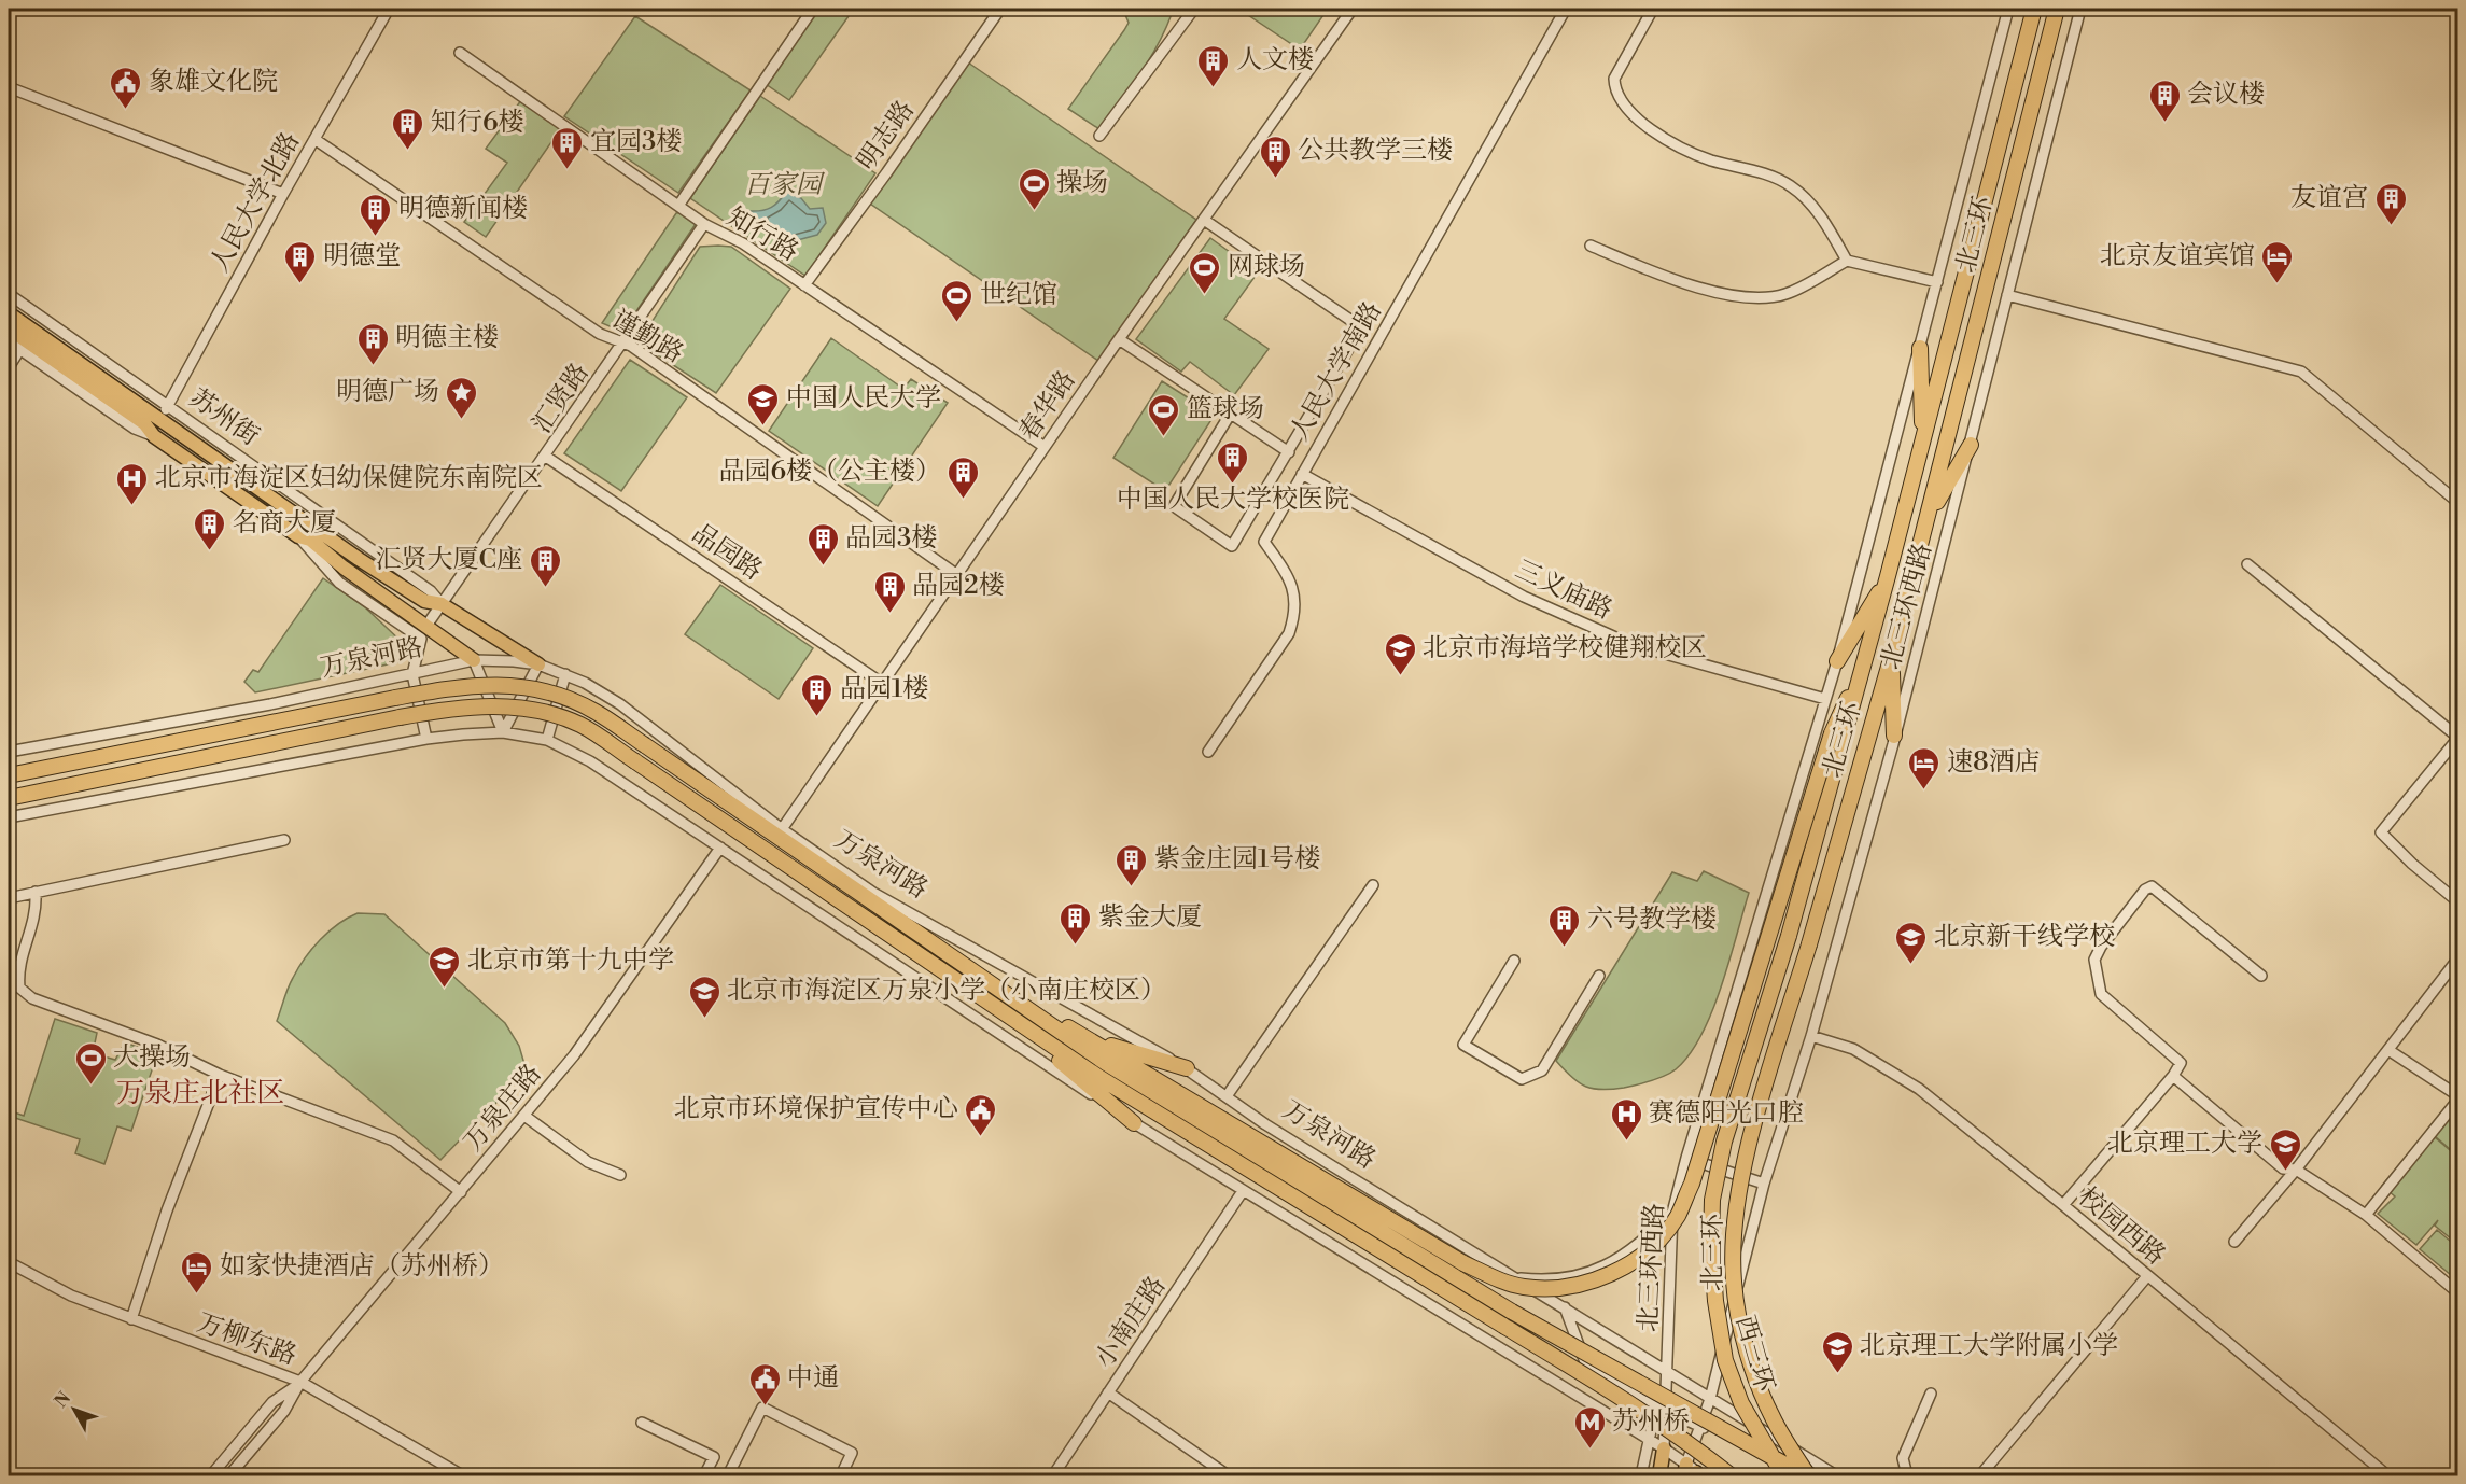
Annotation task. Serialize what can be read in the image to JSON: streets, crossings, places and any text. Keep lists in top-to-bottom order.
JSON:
{
  "streets": {
    "highway": ["北三环", "万泉河路", "西三环"],
    "main road": ["苏州街"],
    "street": [
      "明志路",
      "人民大学北路",
      "知行路",
      "谨勤路",
      "人民大学南路",
      "汇贤路",
      "春华路",
      "品园路",
      "三义庙路",
      "北三环西路",
      "万泉庄路",
      "校园西路",
      "小南庄路",
      "万柳东路"
    ]
  },
  "crossings": [
    ["明志路", "知行路"],
    ["人民大学北路", "谨勤路"],
    ["人民大学北路", "苏州街"],
    ["知行路", "汇贤路"],
    ["知行路", "春华路"],
    ["北三环", "万泉河路"],
    ["北三环", "西三环"],
    ["谨勤路", "汇贤路"],
    ["谨勤路", "春华路"],
    ["人民大学南路", "三义庙路"],
    ["汇贤路", "苏州街"],
    ["汇贤路", "品园路"],
    ["汇贤路", "万泉河路"],
    ["春华路", "品园路"],
    ["春华路", "万泉河路"],
    ["苏州街", "万泉河路"],
    ["三义庙路", "北三环西路"],
    ["北三环西路", "万泉河路"],
    ["北三环西路", "校园西路"],
    ["万泉庄路", "万柳东路"]
  ],
  "districts": ["万泉庄北社区"],
  "parks": ["百家园"],
  "places": {
    "building": [
      "人文楼",
      "会议楼",
      "知行6楼",
      "宜园3楼",
      "公共教学三楼",
      "友谊宫",
      "明德新闻楼",
      "明德堂",
      "明德主楼",
      "中国人民大学校医院",
      "品园6楼（公主楼）",
      "名商大厦",
      "品园3楼",
      "汇贤大厦C座",
      "品园2楼",
      "品园1楼",
      "紫金庄园1号楼",
      "紫金大厦",
      "六号教学楼"
    ],
    "public building": ["象雄文化院", "北京市环境保护宣传中心", "中通"],
    "sports": [
      "操场",
      "网球场",
      "世纪馆",
      "篮球场",
      "大操场"
    ],
    "hotel": ["北京友谊宾馆", "速8酒店", "如家快捷酒店（苏州桥）"],
    "place": ["明德广场"],
    "school or university": [
      "中国人民大学",
      "北京市海培学校健翔校区",
      "北京新干线学校",
      "北京市第十九中学",
      "北京市海淀区万泉小学（小南庄校区）",
      "北京理工大学",
      "北京理工大学附属小学"
    ],
    "hospital": ["北京市海淀区妇幼保健院东南院区", "赛德阳光口腔"],
    "metro station": ["苏州桥"]
  },
  "north": "top left"
}
